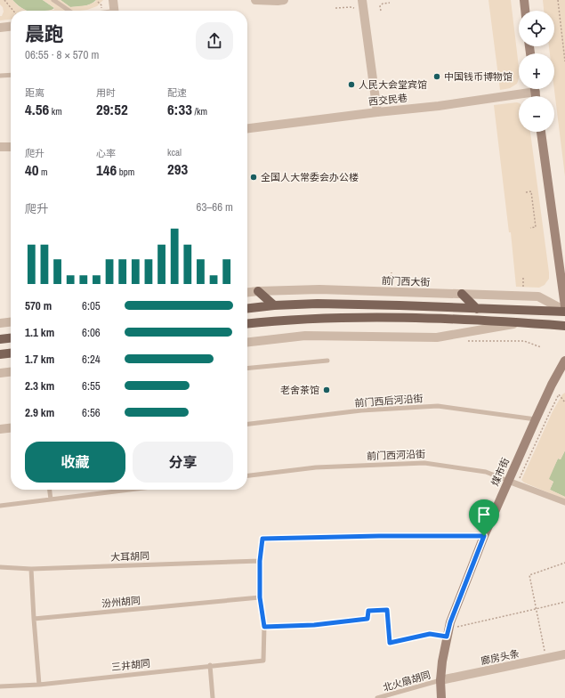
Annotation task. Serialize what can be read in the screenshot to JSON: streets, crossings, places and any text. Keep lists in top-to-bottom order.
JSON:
{
  "streets": {
    "main road": ["前门西大街", "煤市街"],
    "street": ["西交民巷", "前门西河沿街", "廊房头条"],
    "lane": [
      "前门西后河沿街",
      "大耳胡同",
      "汾州胡同",
      "三井胡同",
      "北火扇胡同"
    ]
  },
  "crossings": [
    ["前门西后河沿街", "煤市街"],
    ["前门西河沿街", "煤市街"],
    ["煤市街", "廊房头条"],
    ["煤市街", "北火扇胡同"],
    ["廊房头条", "北火扇胡同"]
  ],
  "places": [
    "中国钱币博物馆",
    "人民大会堂宾馆",
    "全国人大常委会办公楼",
    "老舍茶馆"
  ],
  "page": {
    "map_buttons": ["+", "−"],
    "heading": ["晨跑", "06:55 · 8 × 570 m"],
    "stats": [
      ["距离", "4.56 km"],
      ["用时", "29:52"],
      ["配速", "6:33 /km"],
      ["爬升", "40 m"],
      ["心率", "146 bpm"],
      ["kcal", "293"]
    ],
    "chart": ["爬升", "63–66 m"],
    "list": [
      {
        "name": "570 m",
        "note": "6:05"
      },
      {
        "name": "1.1 km",
        "note": "6:06"
      },
      {
        "name": "1.7 km",
        "note": "6:24"
      },
      {
        "name": "2.3 km",
        "note": "6:55"
      },
      {
        "name": "2.9 km",
        "note": "6:56"
      }
    ],
    "buttons": ["收藏", "分享"]
  }
}
